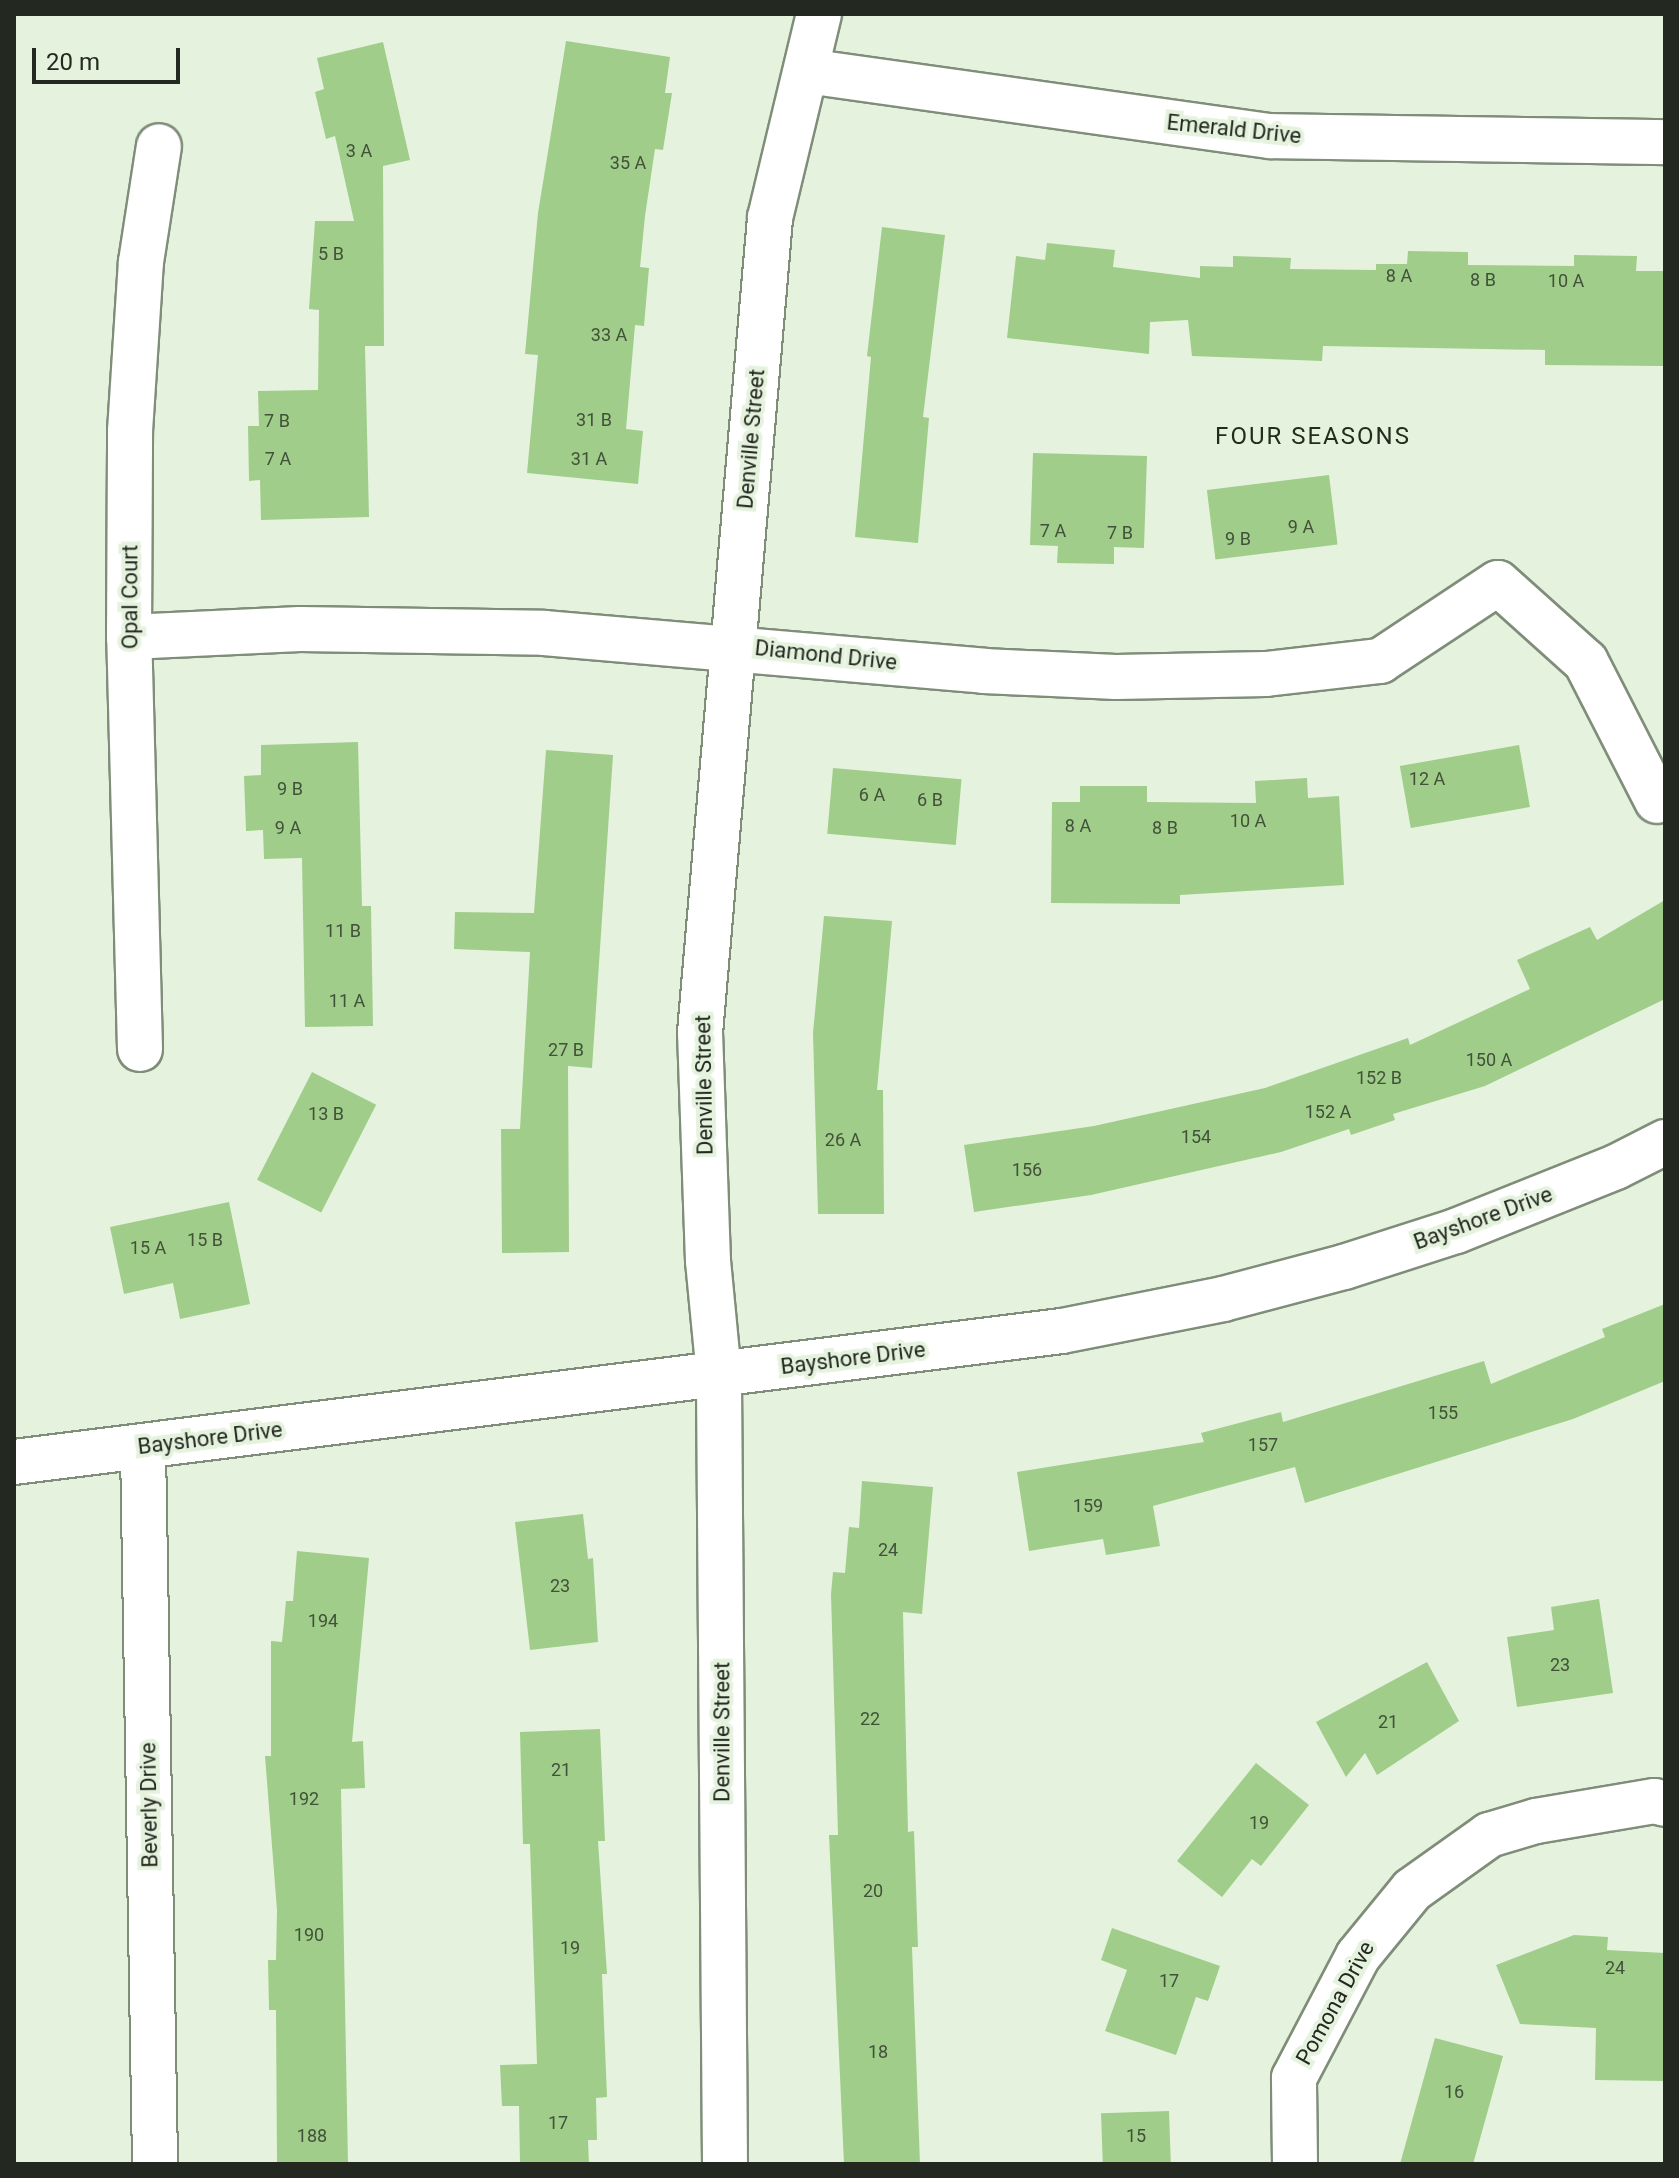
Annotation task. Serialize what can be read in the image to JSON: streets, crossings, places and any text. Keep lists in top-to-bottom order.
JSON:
{
  "streets": {
    "street": [
      "Emerald Drive",
      "Denville Street",
      "Opal Court",
      "Diamond Drive",
      "Bayshore Drive",
      "Beverly Drive",
      "Pomona Drive"
    ]
  },
  "crossings": [
    ["Emerald Drive", "Denville Street"],
    ["Denville Street", "Diamond Drive"],
    ["Denville Street", "Bayshore Drive"],
    ["Opal Court", "Diamond Drive"],
    ["Bayshore Drive", "Beverly Drive"]
  ],
  "districts": ["FOUR SEASONS"],
  "house_numbers": [
    "3 A",
    "35 A",
    "5 B",
    "8 A",
    "8 B",
    "10 A",
    "33 A",
    "31 B",
    "7 B",
    "7 A",
    "31 A",
    "9 A",
    "7 A",
    "7 B",
    "9 B",
    "12 A",
    "9 B",
    "6 A",
    "6 B",
    "10 A",
    "8 A",
    "9 A",
    "8 B",
    "11 B",
    "11 A",
    "27 B",
    "150 A",
    "152 B",
    "152 A",
    "13 B",
    "154",
    "26 A",
    "156",
    "15 B",
    "15 A",
    "155",
    "157",
    "159",
    "24",
    "23",
    "194",
    "23",
    "22",
    "21",
    "21",
    "192",
    "19",
    "20",
    "190",
    "19",
    "24",
    "17",
    "18",
    "16",
    "17",
    "188",
    "15"
  ],
  "scale_bar": "20 m"
}
